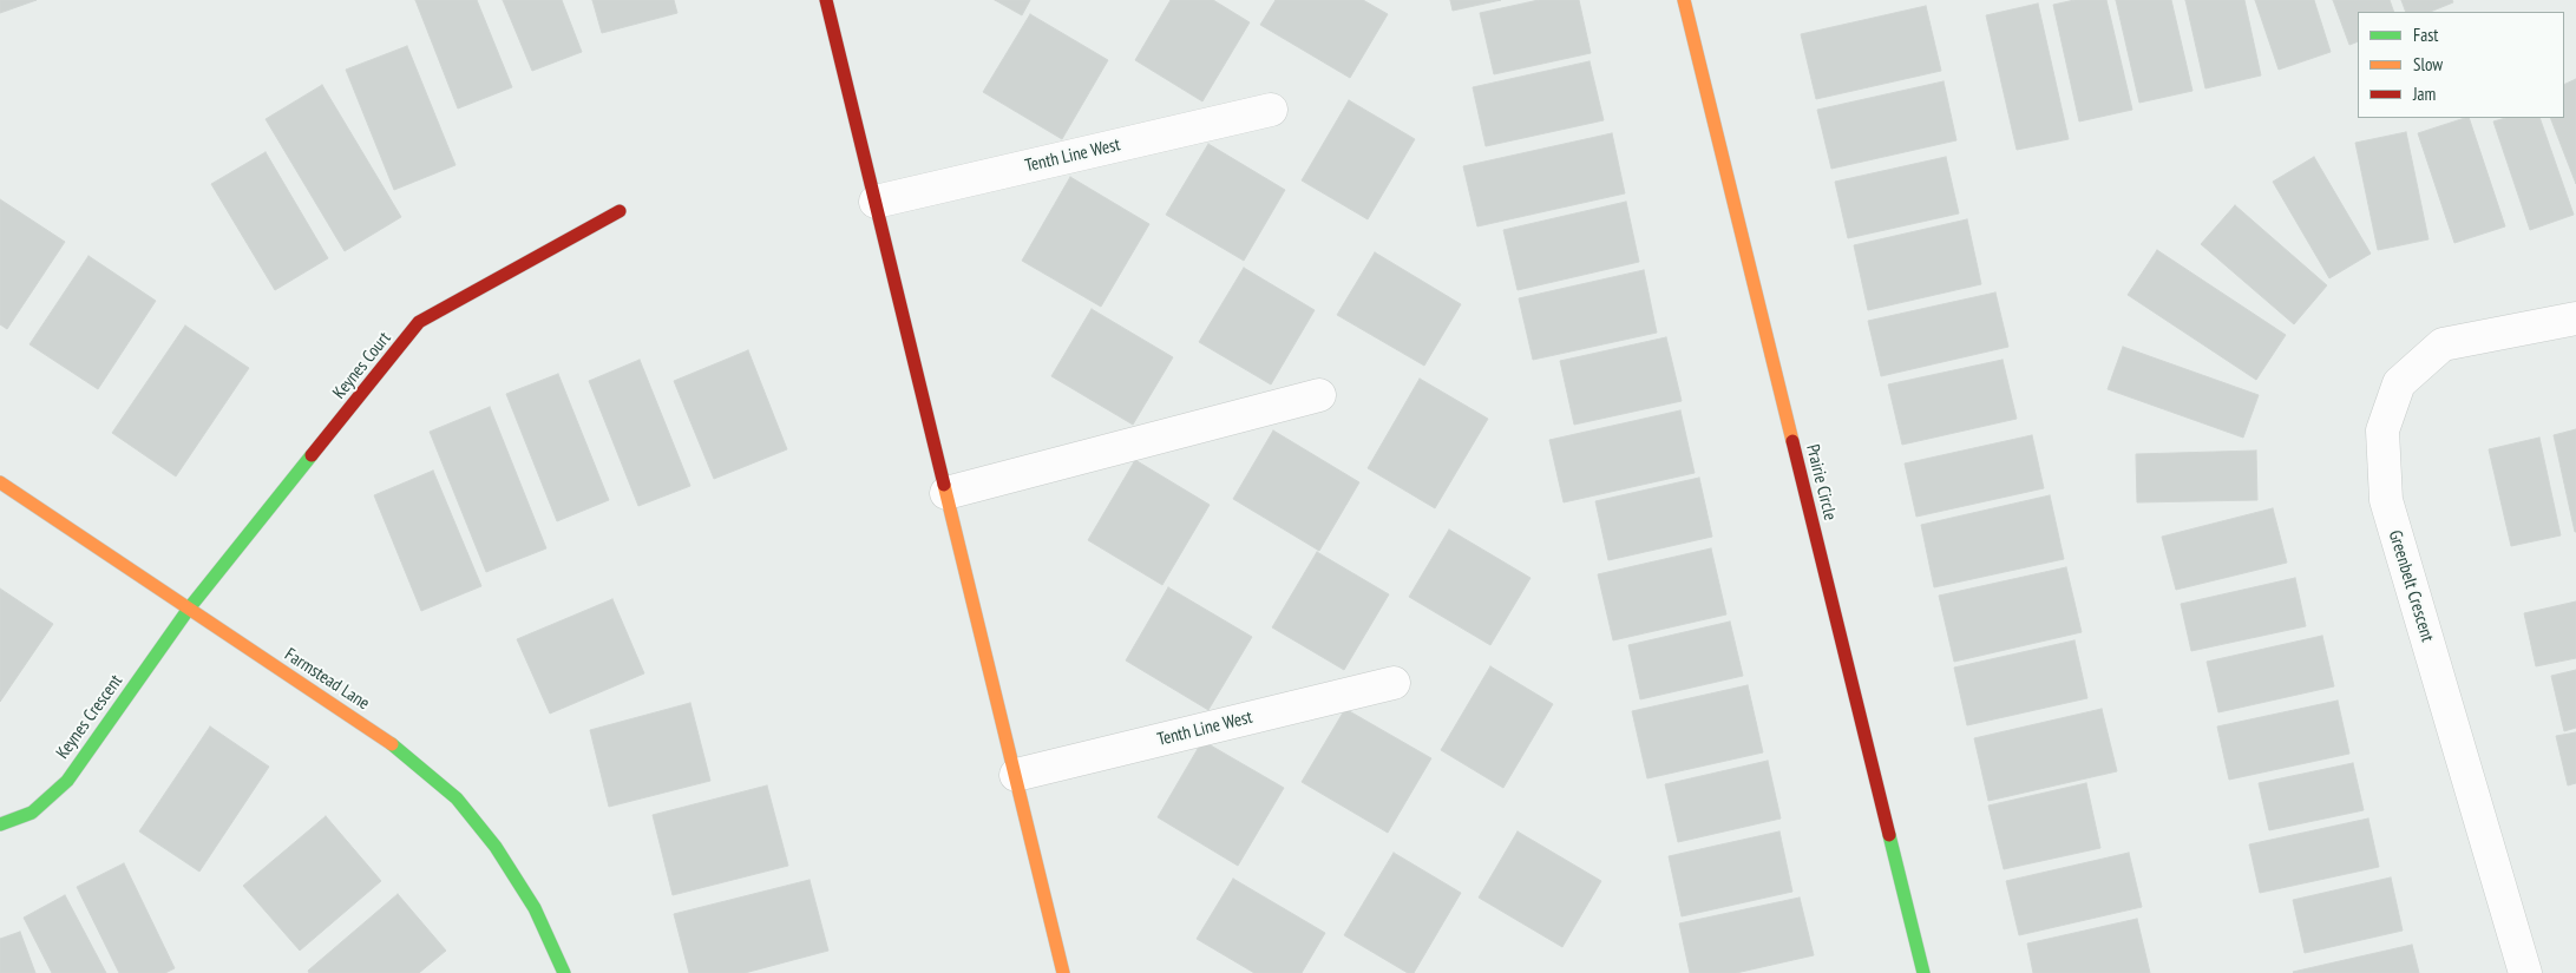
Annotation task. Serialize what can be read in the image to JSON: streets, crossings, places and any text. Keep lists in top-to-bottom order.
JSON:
{
  "streets": {
    "street": [
      "Tenth Line West",
      "Keynes Court",
      "Prairie Circle",
      "Greenbelt Crescent",
      "Farmstead Lane",
      "Keynes Crescent"
    ]
  },
  "crossings": [
    ["Keynes Court", "Farmstead Lane"],
    ["Keynes Court", "Keynes Crescent"],
    ["Farmstead Lane", "Keynes Crescent"]
  ],
  "legend": ["Fast", "Slow", "Jam"]
}
